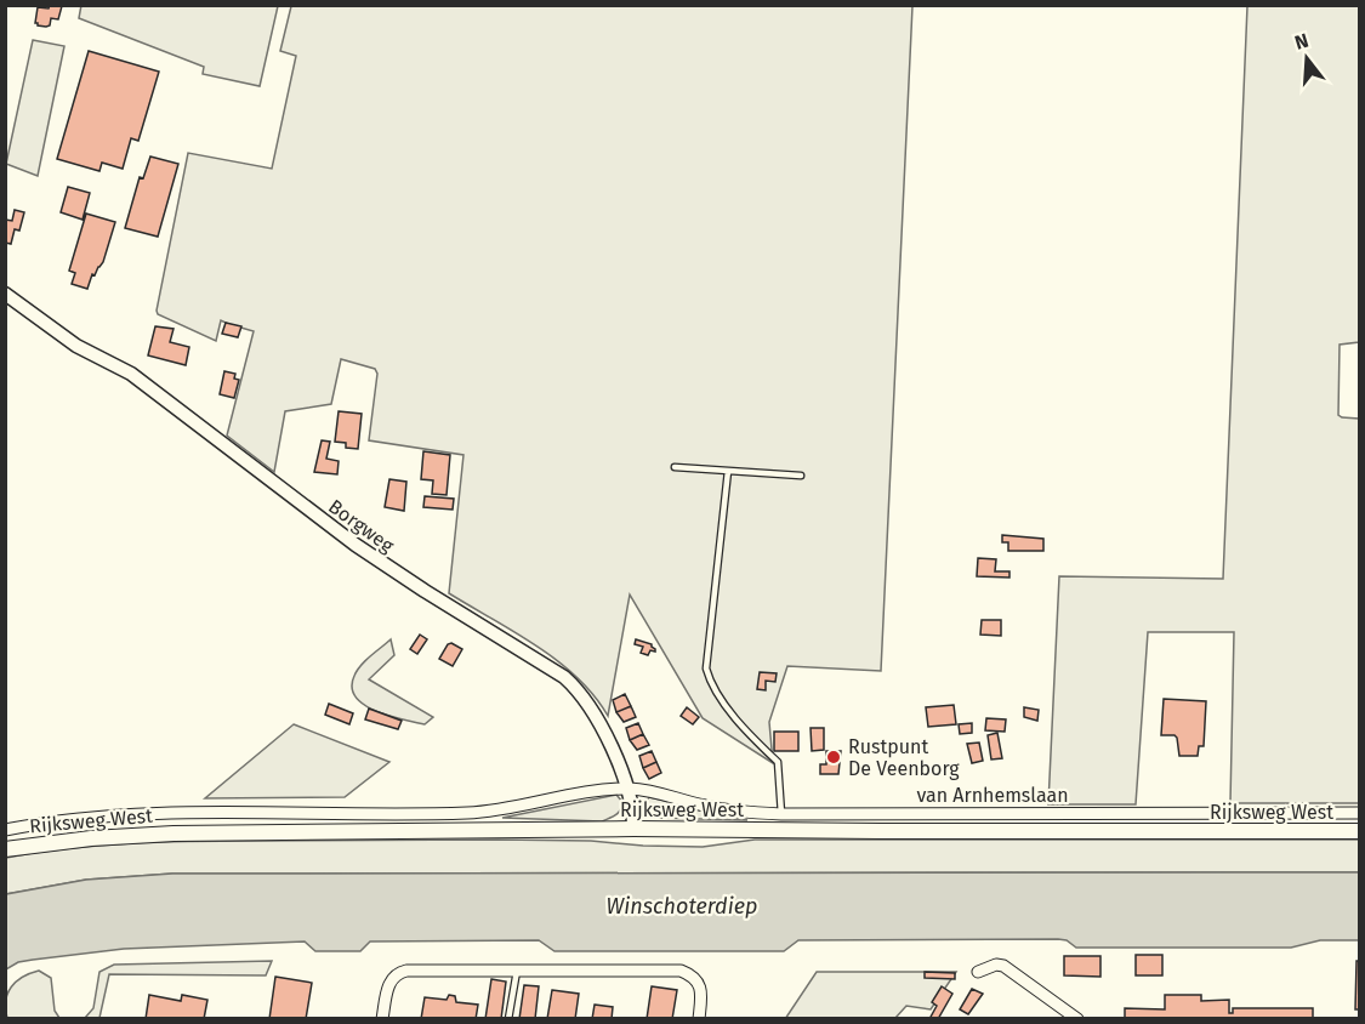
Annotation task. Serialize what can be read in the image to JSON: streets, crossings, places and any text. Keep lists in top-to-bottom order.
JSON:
{
  "streets": {
    "main road": ["Rijksweg West"],
    "street": ["Borgweg", "van Arnhemslaan"]
  },
  "crossings": [
    ["Borgweg", "van Arnhemslaan"],
    ["Borgweg", "Rijksweg West"],
    ["van Arnhemslaan", "Rijksweg West"]
  ],
  "water": ["Winschoterdiep"],
  "places": ["Rustpunt De Veenborg"],
  "north": "top"
}
